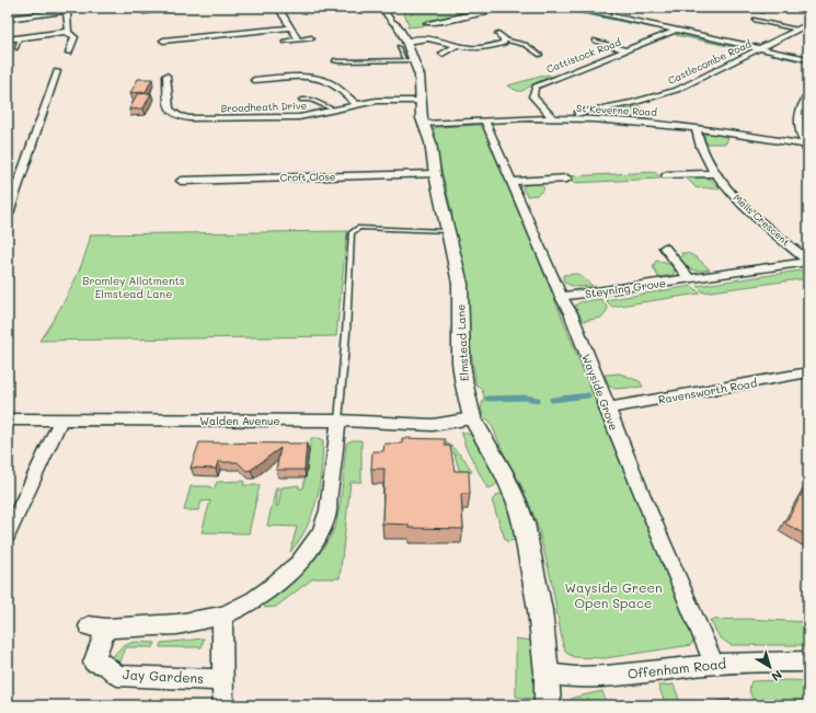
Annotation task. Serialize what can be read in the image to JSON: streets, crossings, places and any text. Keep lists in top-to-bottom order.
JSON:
{
  "streets": {
    "street": [
      "Cattistock Road",
      "Castlecombe Road",
      "Broadheath Drive",
      "St Keverne Road",
      "Croft Close",
      "Mells Crescent",
      "Steyning Grove",
      "Elmstead Lane",
      "Ravensworth Road",
      "Wayside Grove",
      "Walden Avenue",
      "Offenham Road",
      "Jay Gardens"
    ]
  },
  "crossings": [
    ["Cattistock Road", "St Keverne Road"],
    ["Castlecombe Road", "St Keverne Road"],
    ["Broadheath Drive", "Elmstead Lane"],
    ["St Keverne Road", "Mells Crescent"],
    ["St Keverne Road", "Elmstead Lane"],
    ["St Keverne Road", "Wayside Grove"],
    ["Croft Close", "Elmstead Lane"],
    ["Mells Crescent", "Steyning Grove"],
    ["Steyning Grove", "Wayside Grove"],
    ["Elmstead Lane", "Walden Avenue"],
    ["Elmstead Lane", "Offenham Road"],
    ["Ravensworth Road", "Wayside Grove"],
    ["Wayside Grove", "Offenham Road"],
    ["Walden Avenue", "Jay Gardens"]
  ],
  "parks": ["Bromley Allotments Elmstead Lane", "Wayside Green Open Space"],
  "north": "bottom right"
}
